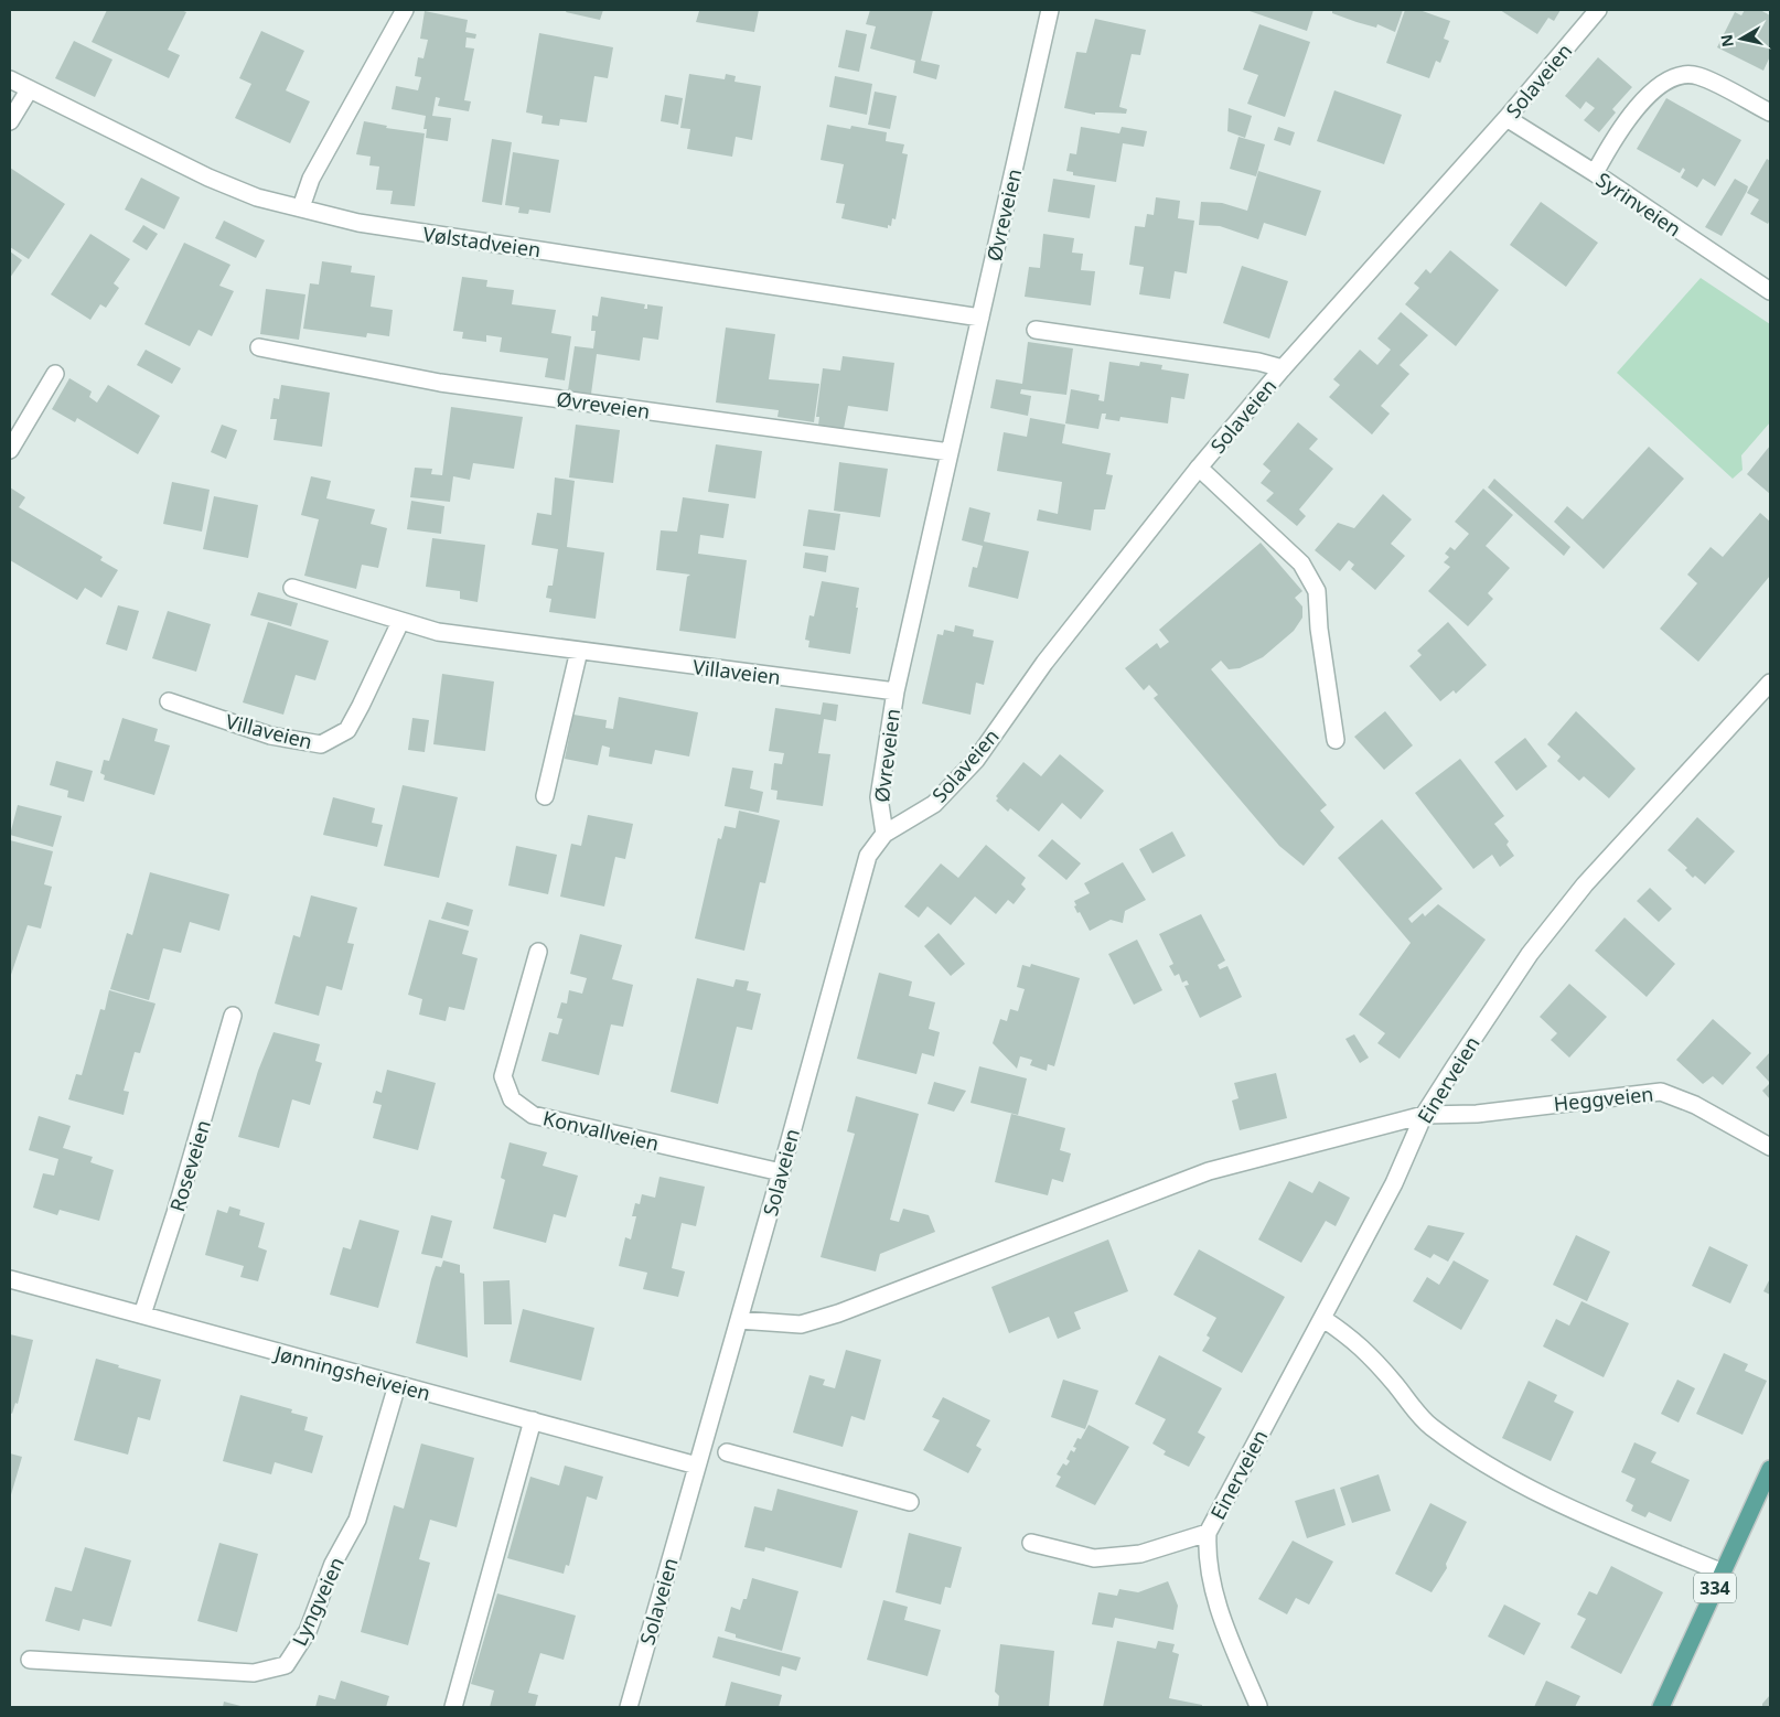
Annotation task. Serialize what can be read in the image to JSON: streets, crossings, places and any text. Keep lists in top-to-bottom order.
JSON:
{
  "streets": {
    "main road": ["334"],
    "street": [
      "Solaveien",
      "Syrinveien",
      "Øvreveien",
      "Vølstadveien",
      "Villaveien",
      "Einerveien",
      "Heggveien",
      "Konvallveien",
      "Roseveien",
      "Jønningsheiveien",
      "Lyngveien"
    ]
  },
  "crossings": [
    ["Solaveien", "Syrinveien"],
    ["Solaveien", "Øvreveien"],
    ["Solaveien", "Heggveien"],
    ["Solaveien", "Konvallveien"],
    ["Solaveien", "Jønningsheiveien"],
    ["Øvreveien", "Vølstadveien"],
    ["Øvreveien", "Villaveien"],
    ["Einerveien", "Heggveien"],
    ["Roseveien", "Jønningsheiveien"],
    ["Jønningsheiveien", "Lyngveien"]
  ],
  "north": "left"
}
